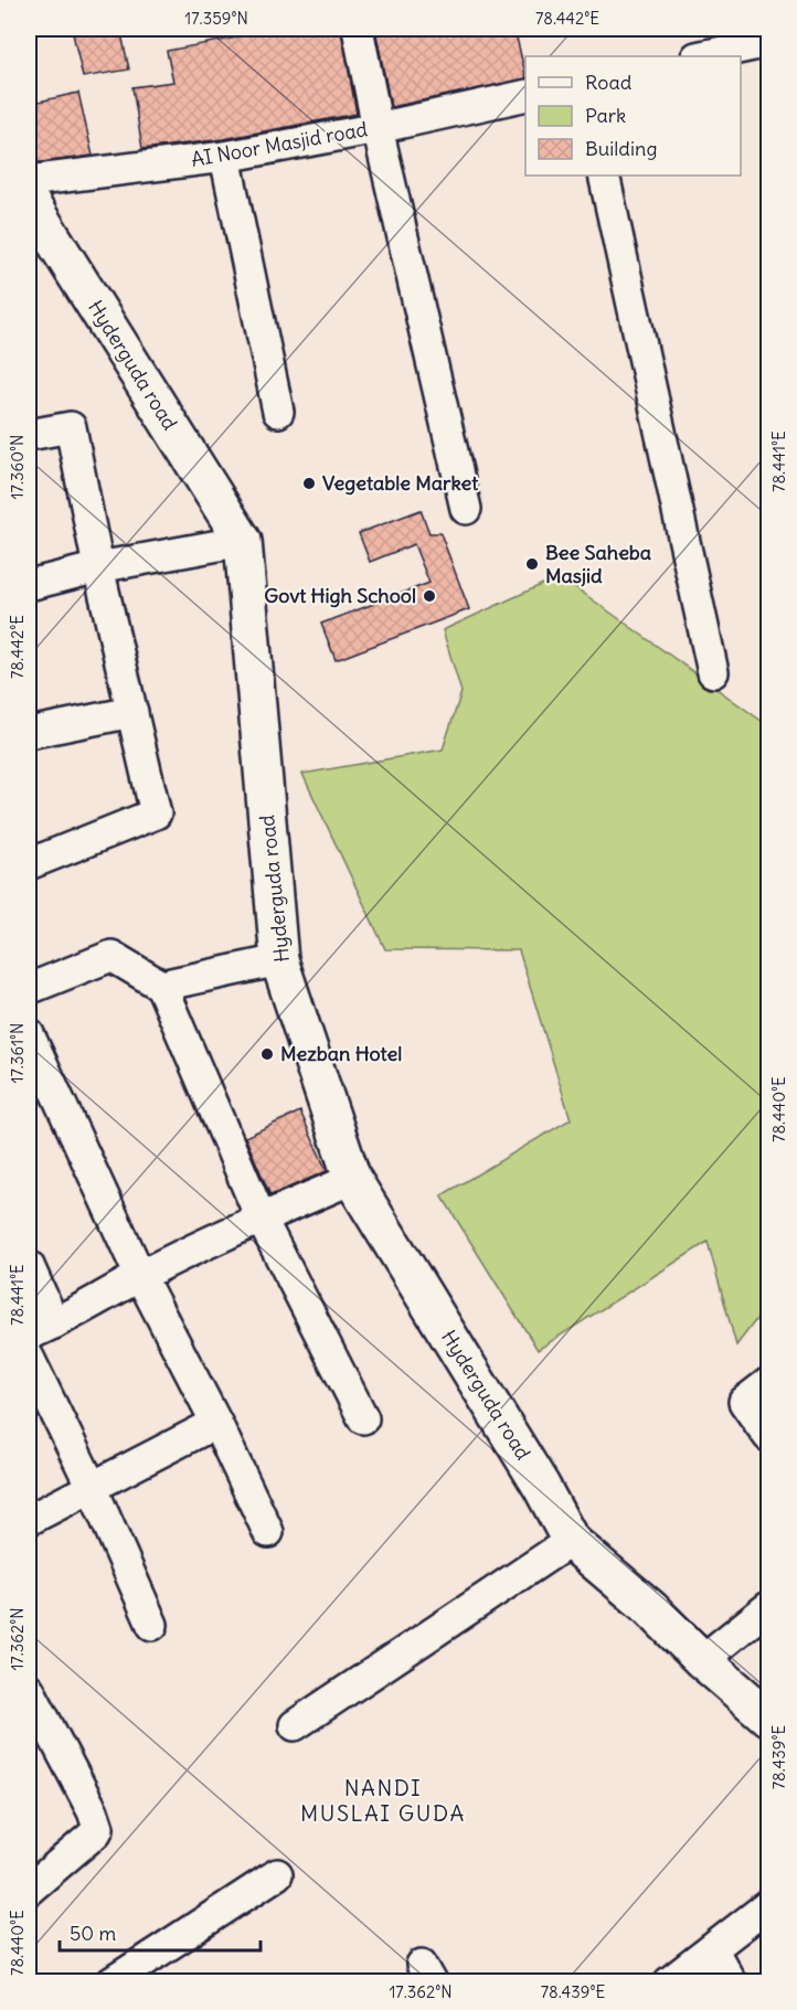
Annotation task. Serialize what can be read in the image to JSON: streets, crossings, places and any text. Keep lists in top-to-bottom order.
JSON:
{
  "streets": {
    "street": ["AI Noor Masjid road", "Hyderguda road"]
  },
  "districts": ["NANDI MUSLAI GUDA"],
  "places": [
    "Vegetable Market",
    "Bee Saheba Masjid",
    "Govt High School",
    "Mezban Hotel"
  ],
  "legend": ["Road", "Park", "Building"],
  "scale_bar": "50 m",
  "coordinates": [
    "17.359°N",
    "78.442°E",
    "78.441°E",
    "17.360°N",
    "17.361°N",
    "78.440°E",
    "17.362°N",
    "78.439°E"
  ]
}
